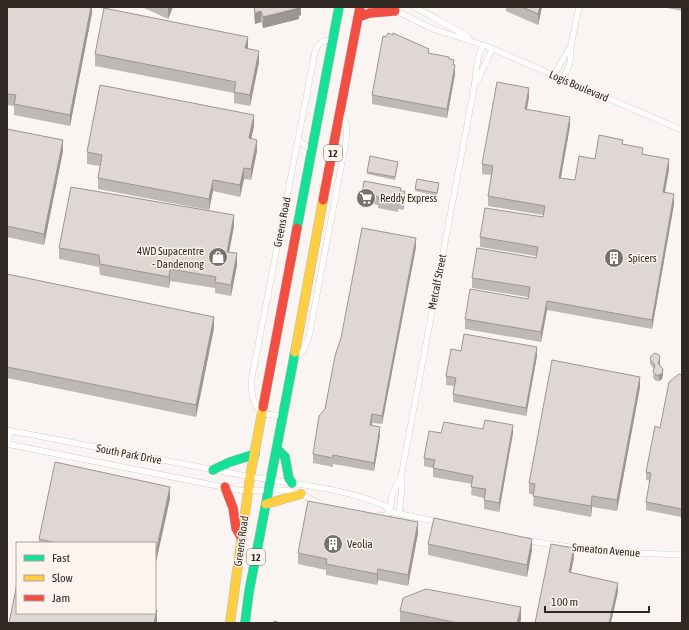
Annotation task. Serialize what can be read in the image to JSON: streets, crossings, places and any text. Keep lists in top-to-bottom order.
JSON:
{
  "streets": {
    "main road": ["12", "Greens Road"],
    "street": [
      "Logis Boulevard",
      "Metcalf Street",
      "South Park Drive",
      "Smeaton Avenue"
    ]
  },
  "crossings": [
    ["Logis Boulevard", "Metcalf Street"],
    ["Greens Road", "South Park Drive"]
  ],
  "places": {
    "supermarket": ["Reddy Express"],
    "shop": ["4WD Supacentre - Dandenong"],
    "building": ["Spicers", "Veolia"]
  },
  "legend": ["Fast", "Slow", "Jam"],
  "scale_bar": "100 m"
}
